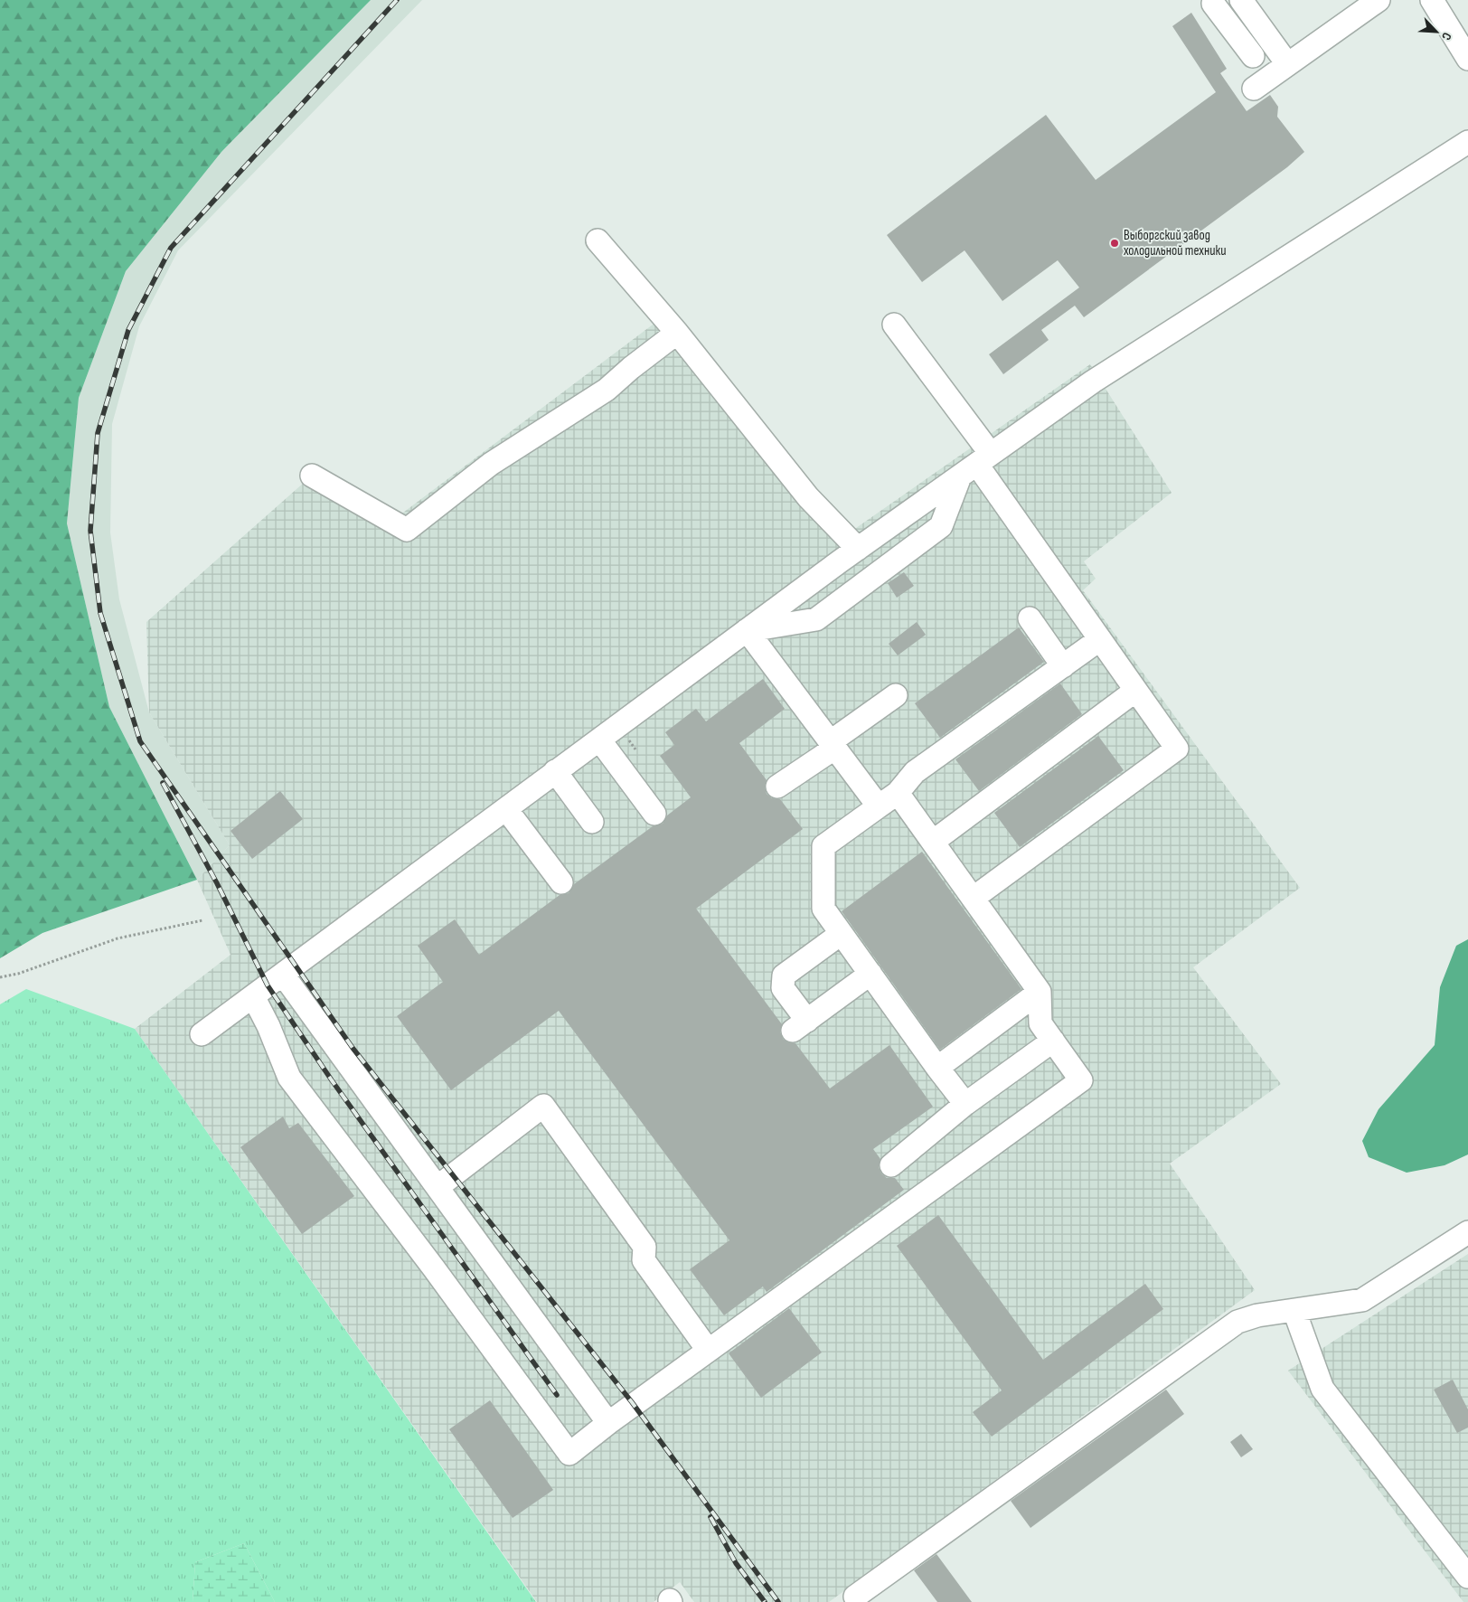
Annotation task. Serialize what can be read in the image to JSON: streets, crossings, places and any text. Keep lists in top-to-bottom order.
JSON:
{
  "places": ["Выборгский завод холодильной техники"],
  "north": "bottom right"
}
